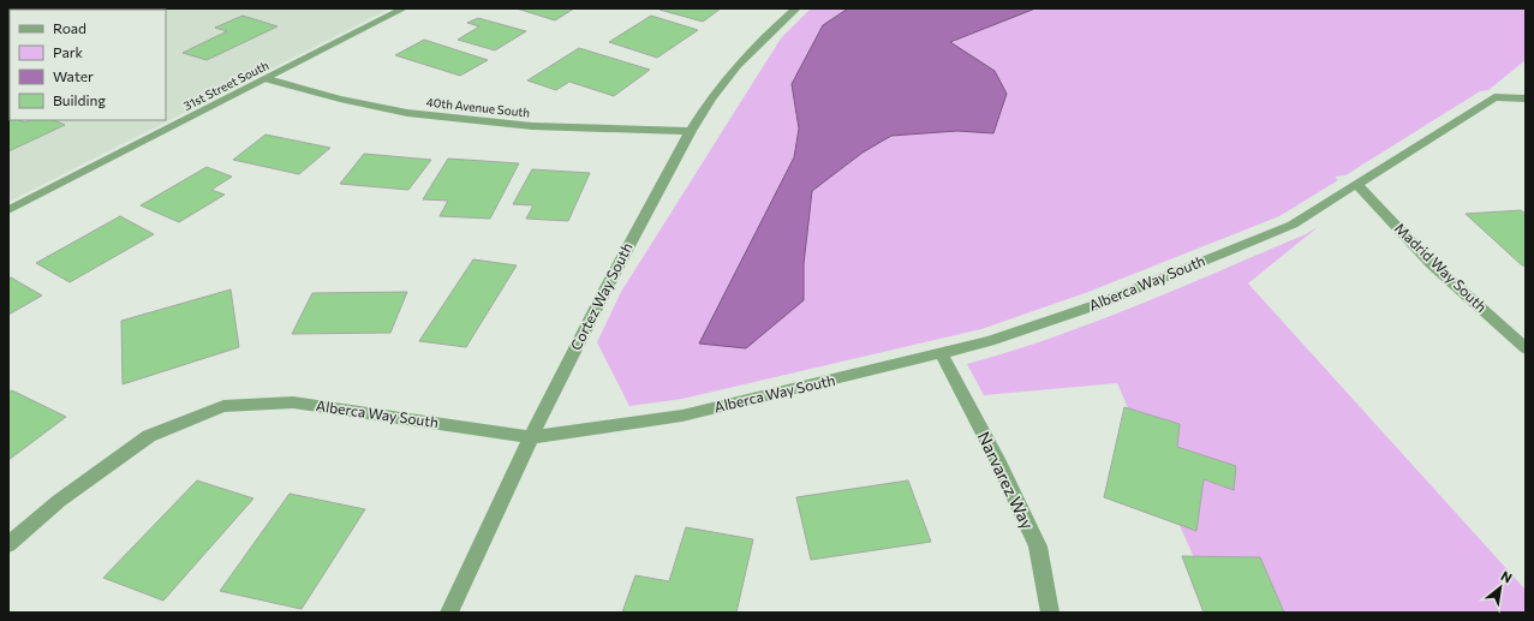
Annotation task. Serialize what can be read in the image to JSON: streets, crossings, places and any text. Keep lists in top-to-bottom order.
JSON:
{
  "streets": {
    "street": [
      "31st Street South",
      "40th Avenue South",
      "Madrid Way South",
      "Alberca Way South",
      "Cortez Way South",
      "Narvarez Way"
    ]
  },
  "crossings": [
    ["31st Street South", "40th Avenue South"],
    ["40th Avenue South", "Cortez Way South"],
    ["Madrid Way South", "Alberca Way South"],
    ["Alberca Way South", "Cortez Way South"],
    ["Alberca Way South", "Narvarez Way"]
  ],
  "legend": [
    "Road",
    "Park",
    "Water",
    "Building"
  ],
  "north": "top right"
}
